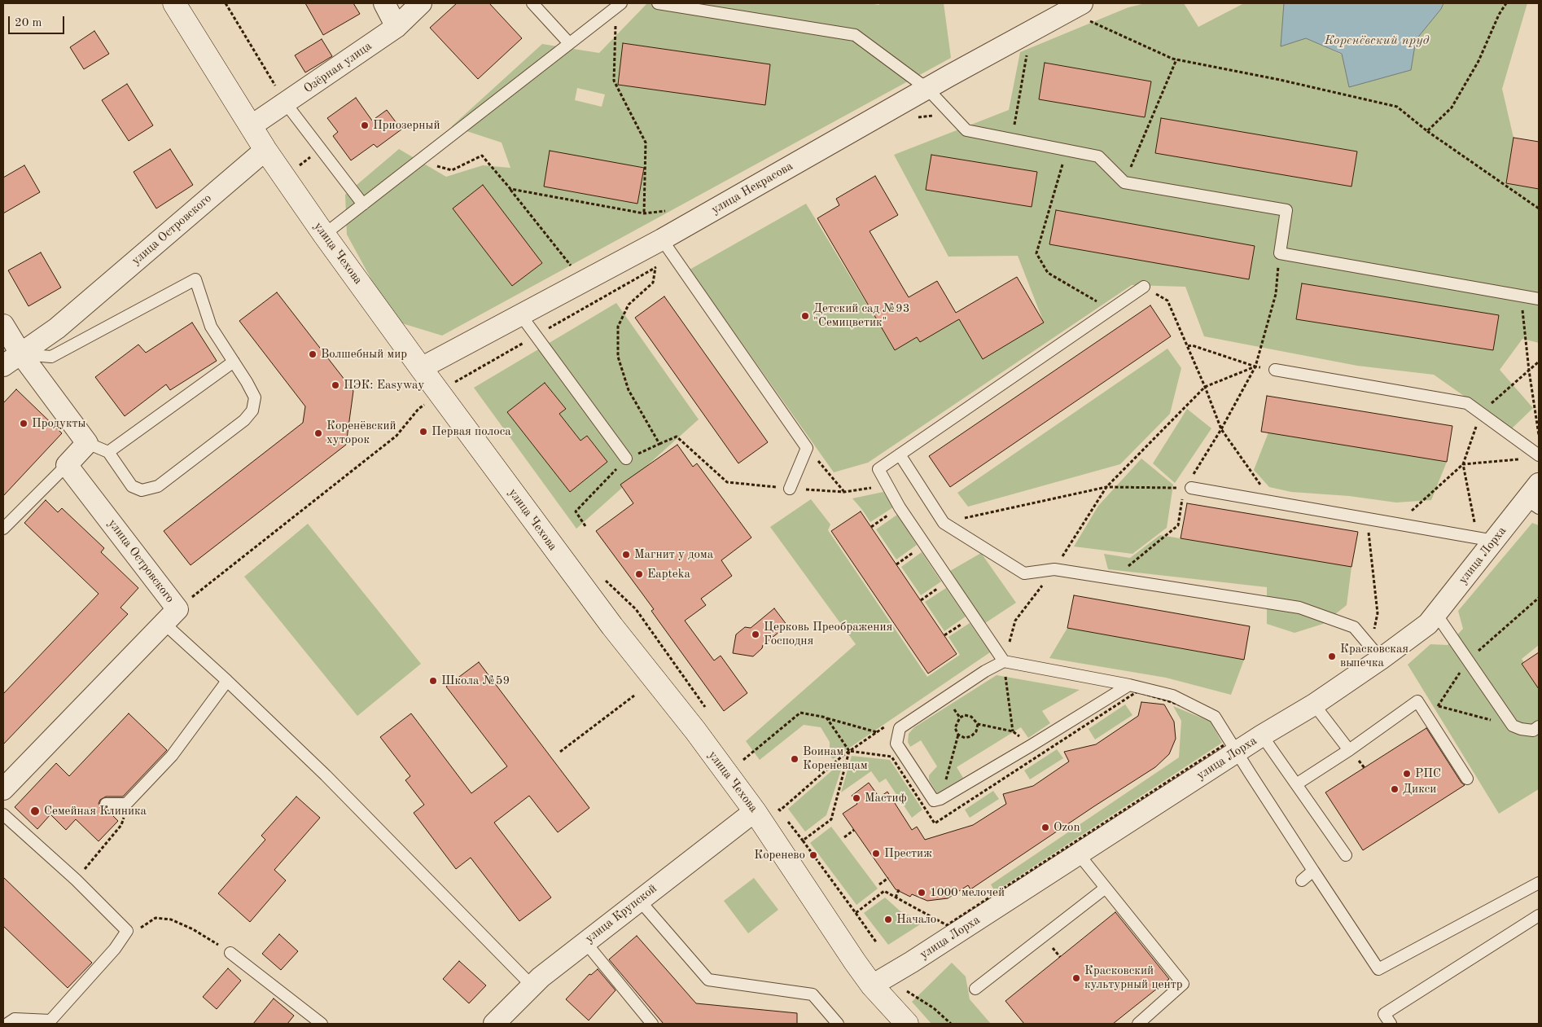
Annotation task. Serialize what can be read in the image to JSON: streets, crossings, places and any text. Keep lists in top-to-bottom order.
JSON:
{
  "streets": {
    "main road": ["улица Чехова"],
    "street": [
      "Озёрная улица",
      "улица Некрасова",
      "улица Островского",
      "улица Лорха",
      "улица Крупской"
    ]
  },
  "crossings": [
    ["Озёрная улица", "улица Чехова"],
    ["улица Некрасова", "улица Чехова"],
    ["улица Островского", "улица Чехова"],
    ["улица Чехова", "улица Лорха"],
    ["улица Чехова", "улица Крупской"]
  ],
  "water": ["Коренёвский пруд"],
  "places": [
    "Приозерный",
    "Детский сад №93 \"Семицветик\"",
    "Волшебный мир",
    "ПЭК: Easyway",
    "Продукты",
    "Первая полоса",
    "Коренёвский хуторок",
    "Магнит у дома",
    "Eapteka",
    "Церковь Преображения Господня",
    "Красковская выпечка",
    "Школа №59",
    "Воинам Кореневцам",
    "РПС",
    "Дикси",
    "Мастиф",
    "Семейная Клиника",
    "Ozon",
    "Престиж",
    "Коренево",
    "1000 мелочей",
    "Начало",
    "Красковский культурный центр"
  ],
  "scale_bar": "20 m"
}
